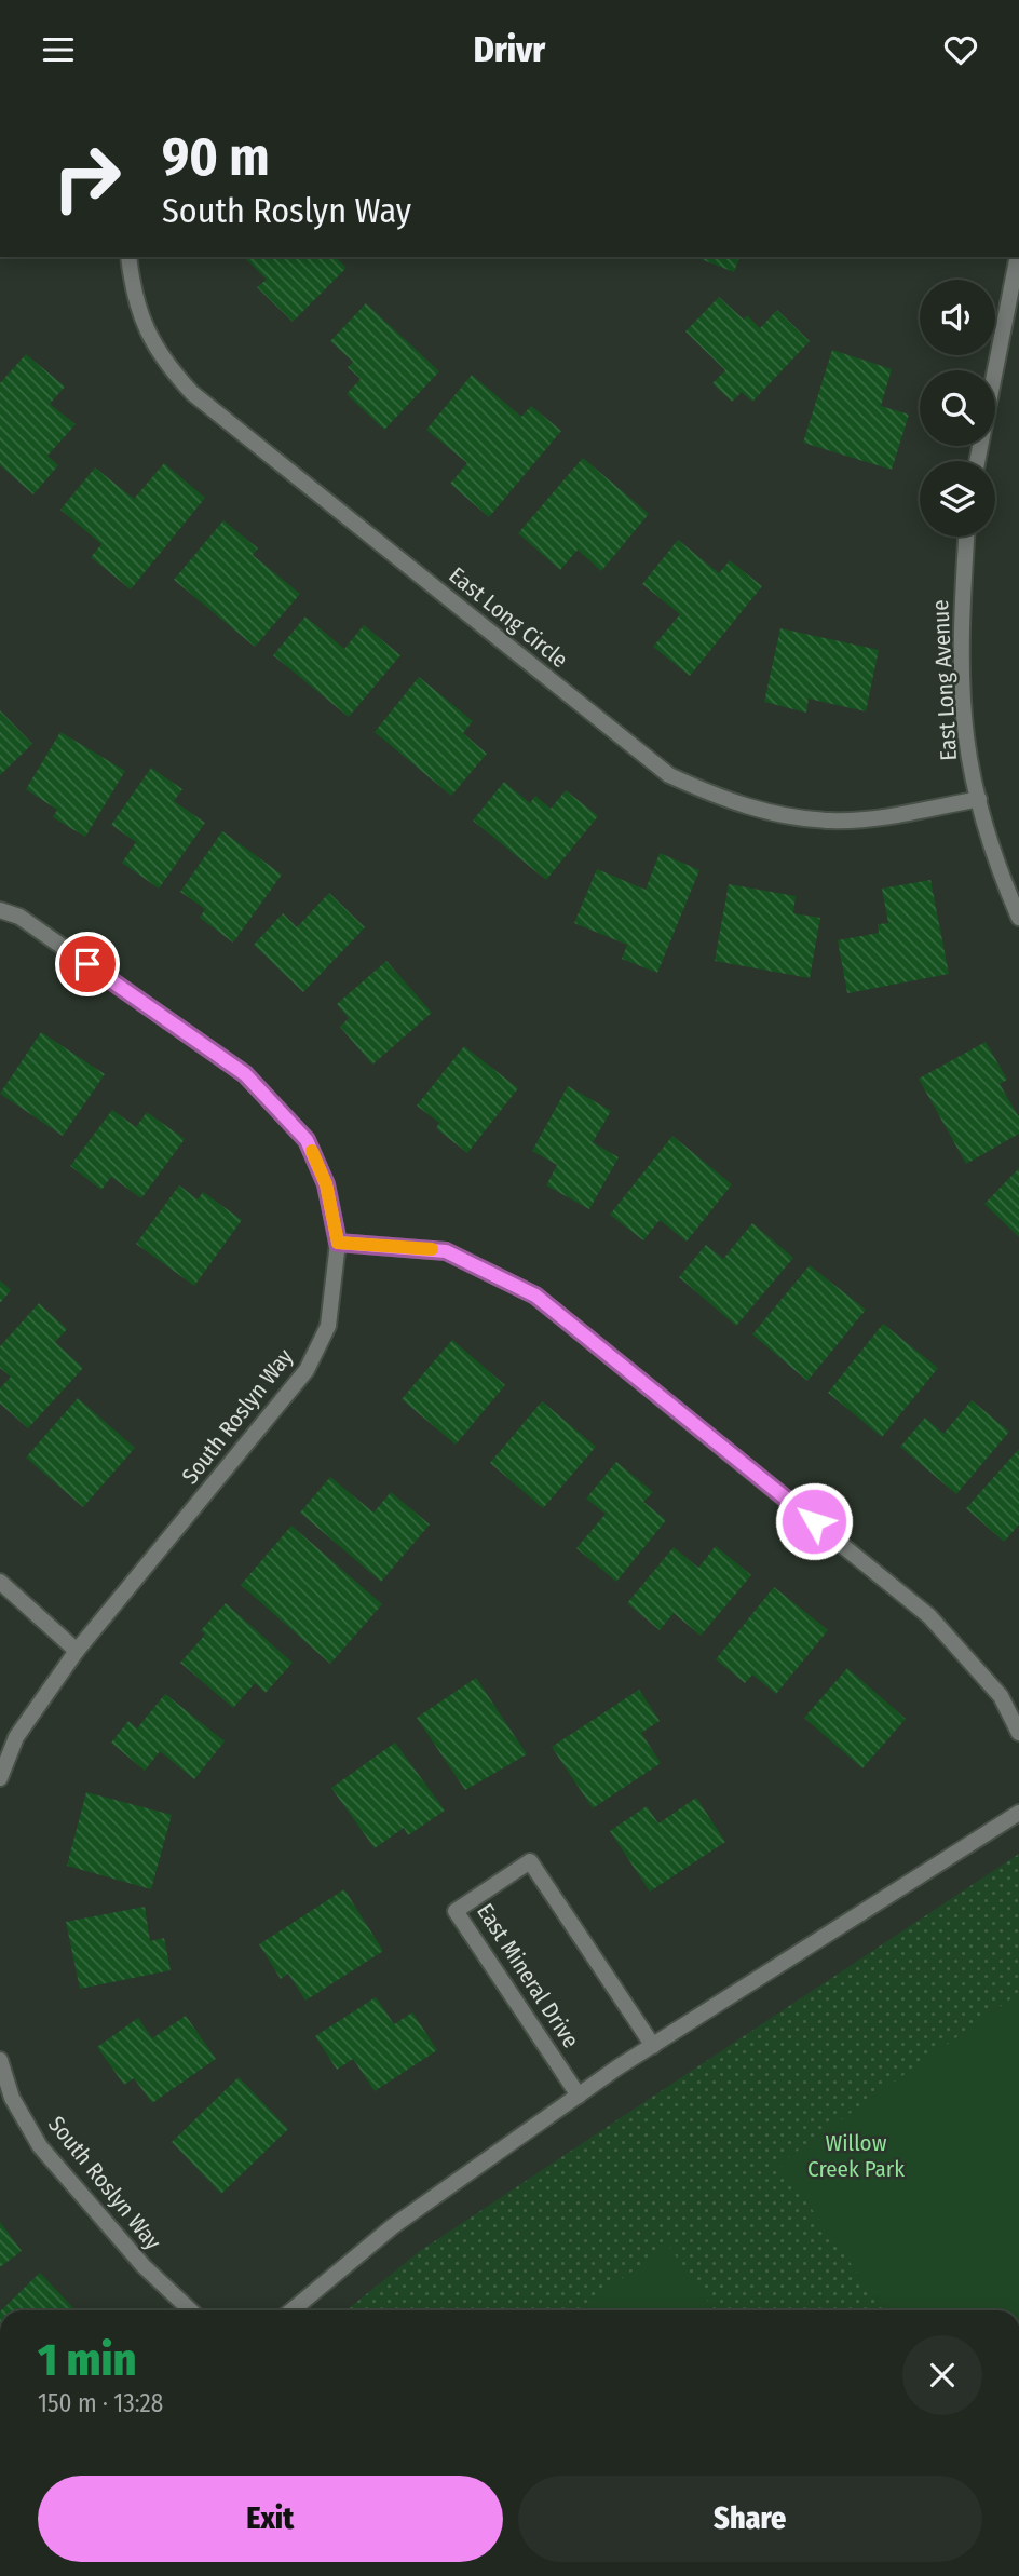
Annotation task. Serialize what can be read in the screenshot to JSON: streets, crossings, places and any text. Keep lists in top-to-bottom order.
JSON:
{
  "streets": {
    "street": [
      "East Long Circle",
      "East Long Avenue",
      "South Roslyn Way",
      "East Mineral Drive"
    ]
  },
  "crossings": [
    ["East Long Circle", "East Long Avenue"]
  ],
  "parks": ["Willow Creek Park"],
  "page": {
    "header": "Drivr",
    "turn": ["90 m", "South Roslyn Way"],
    "heading": ["1 min", "150 m · 13:28"],
    "buttons": ["Exit", "Share"]
  }
}
